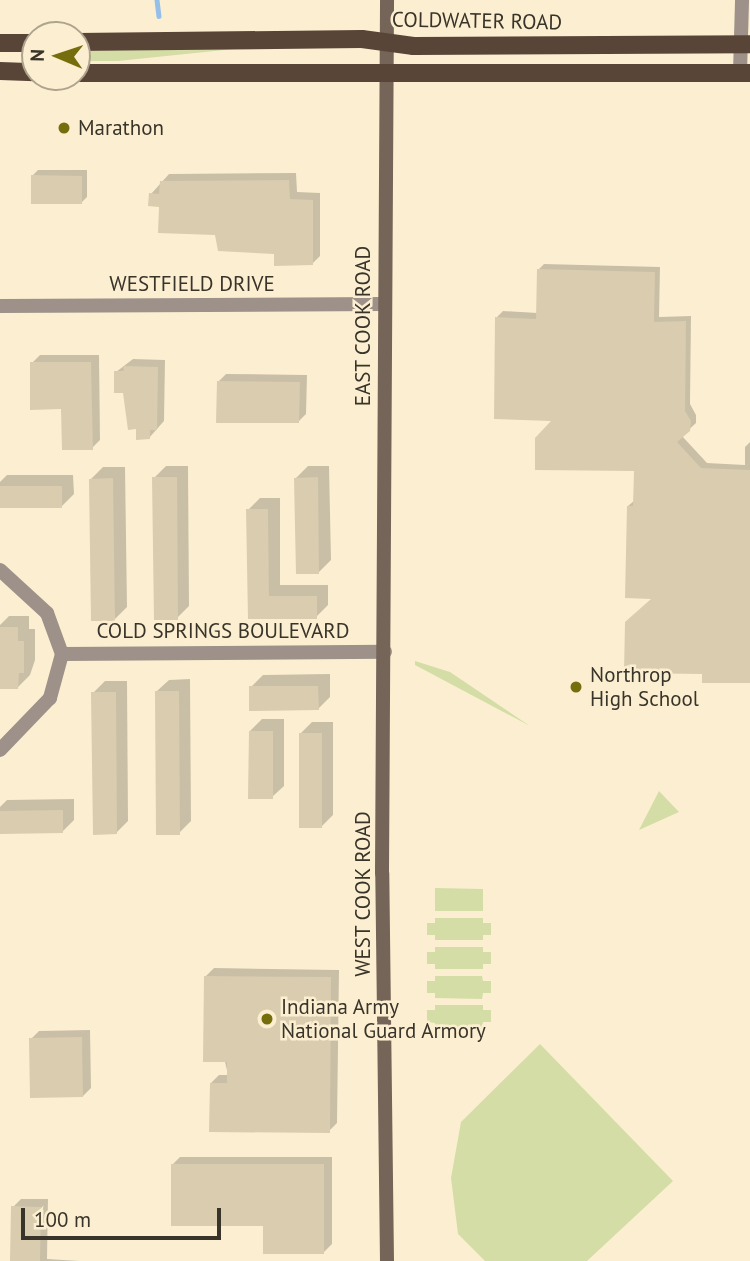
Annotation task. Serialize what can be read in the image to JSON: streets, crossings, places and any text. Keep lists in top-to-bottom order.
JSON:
{
  "streets": {
    "main road": ["COLDWATER ROAD", "EAST COOK ROAD", "WEST COOK ROAD"],
    "street": ["WESTFIELD DRIVE", "COLD SPRINGS BOULEVARD"]
  },
  "crossings": [
    ["COLDWATER ROAD", "EAST COOK ROAD"],
    ["WESTFIELD DRIVE", "EAST COOK ROAD"],
    ["EAST COOK ROAD", "COLD SPRINGS BOULEVARD"],
    ["EAST COOK ROAD", "WEST COOK ROAD"],
    ["COLD SPRINGS BOULEVARD", "WEST COOK ROAD"]
  ],
  "places": ["Marathon", "Northrop High School", "Indiana Army National Guard Armory"],
  "scale_bar": "100 m",
  "north": "left"
}
